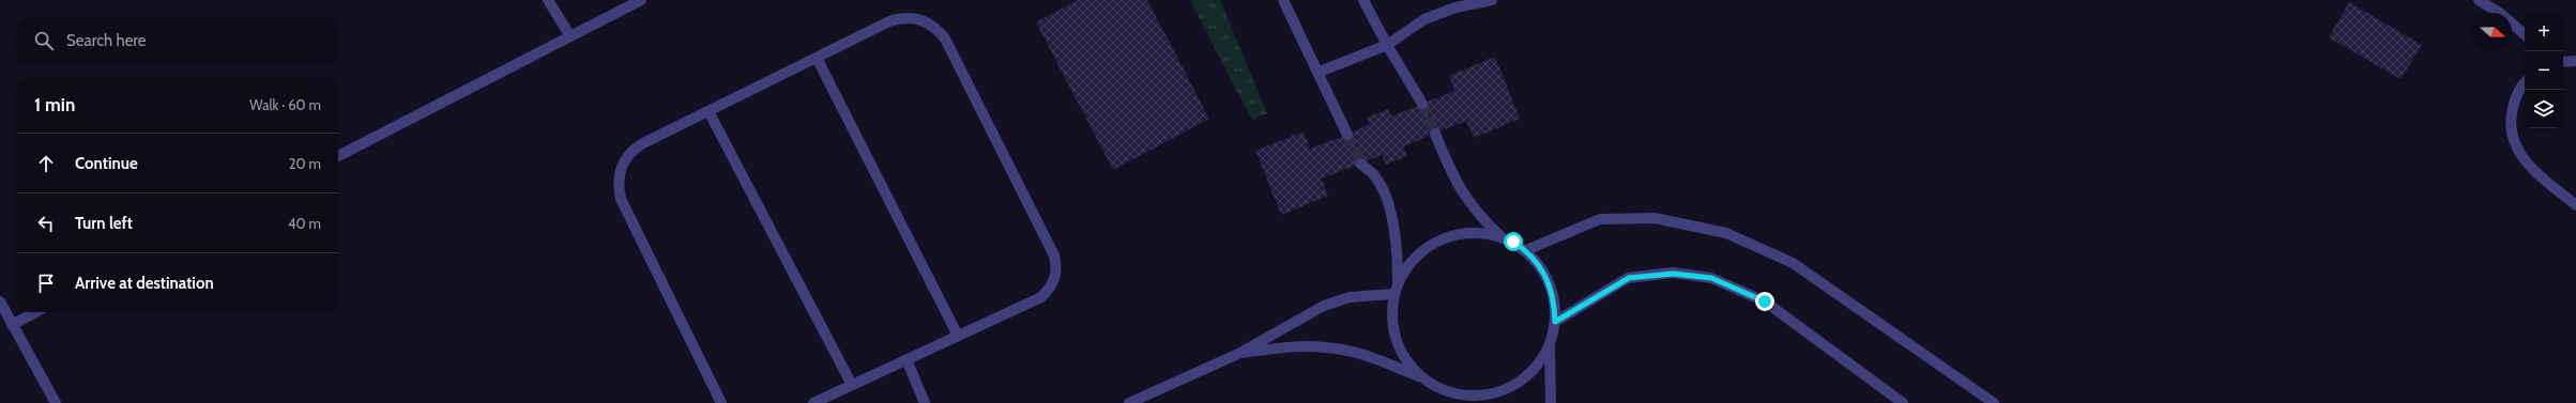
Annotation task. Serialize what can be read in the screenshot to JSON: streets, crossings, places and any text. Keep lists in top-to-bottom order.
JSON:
{
  "north": "right",
  "page": {
    "map_buttons": ["+", "−"],
    "search": "Search here",
    "heading": ["1 min", "Walk · 60 m"],
    "list": [
      ["Continue", "20 m"],
      ["Turn left", "40 m"],
      "Arrive at destination"
    ]
  }
}
